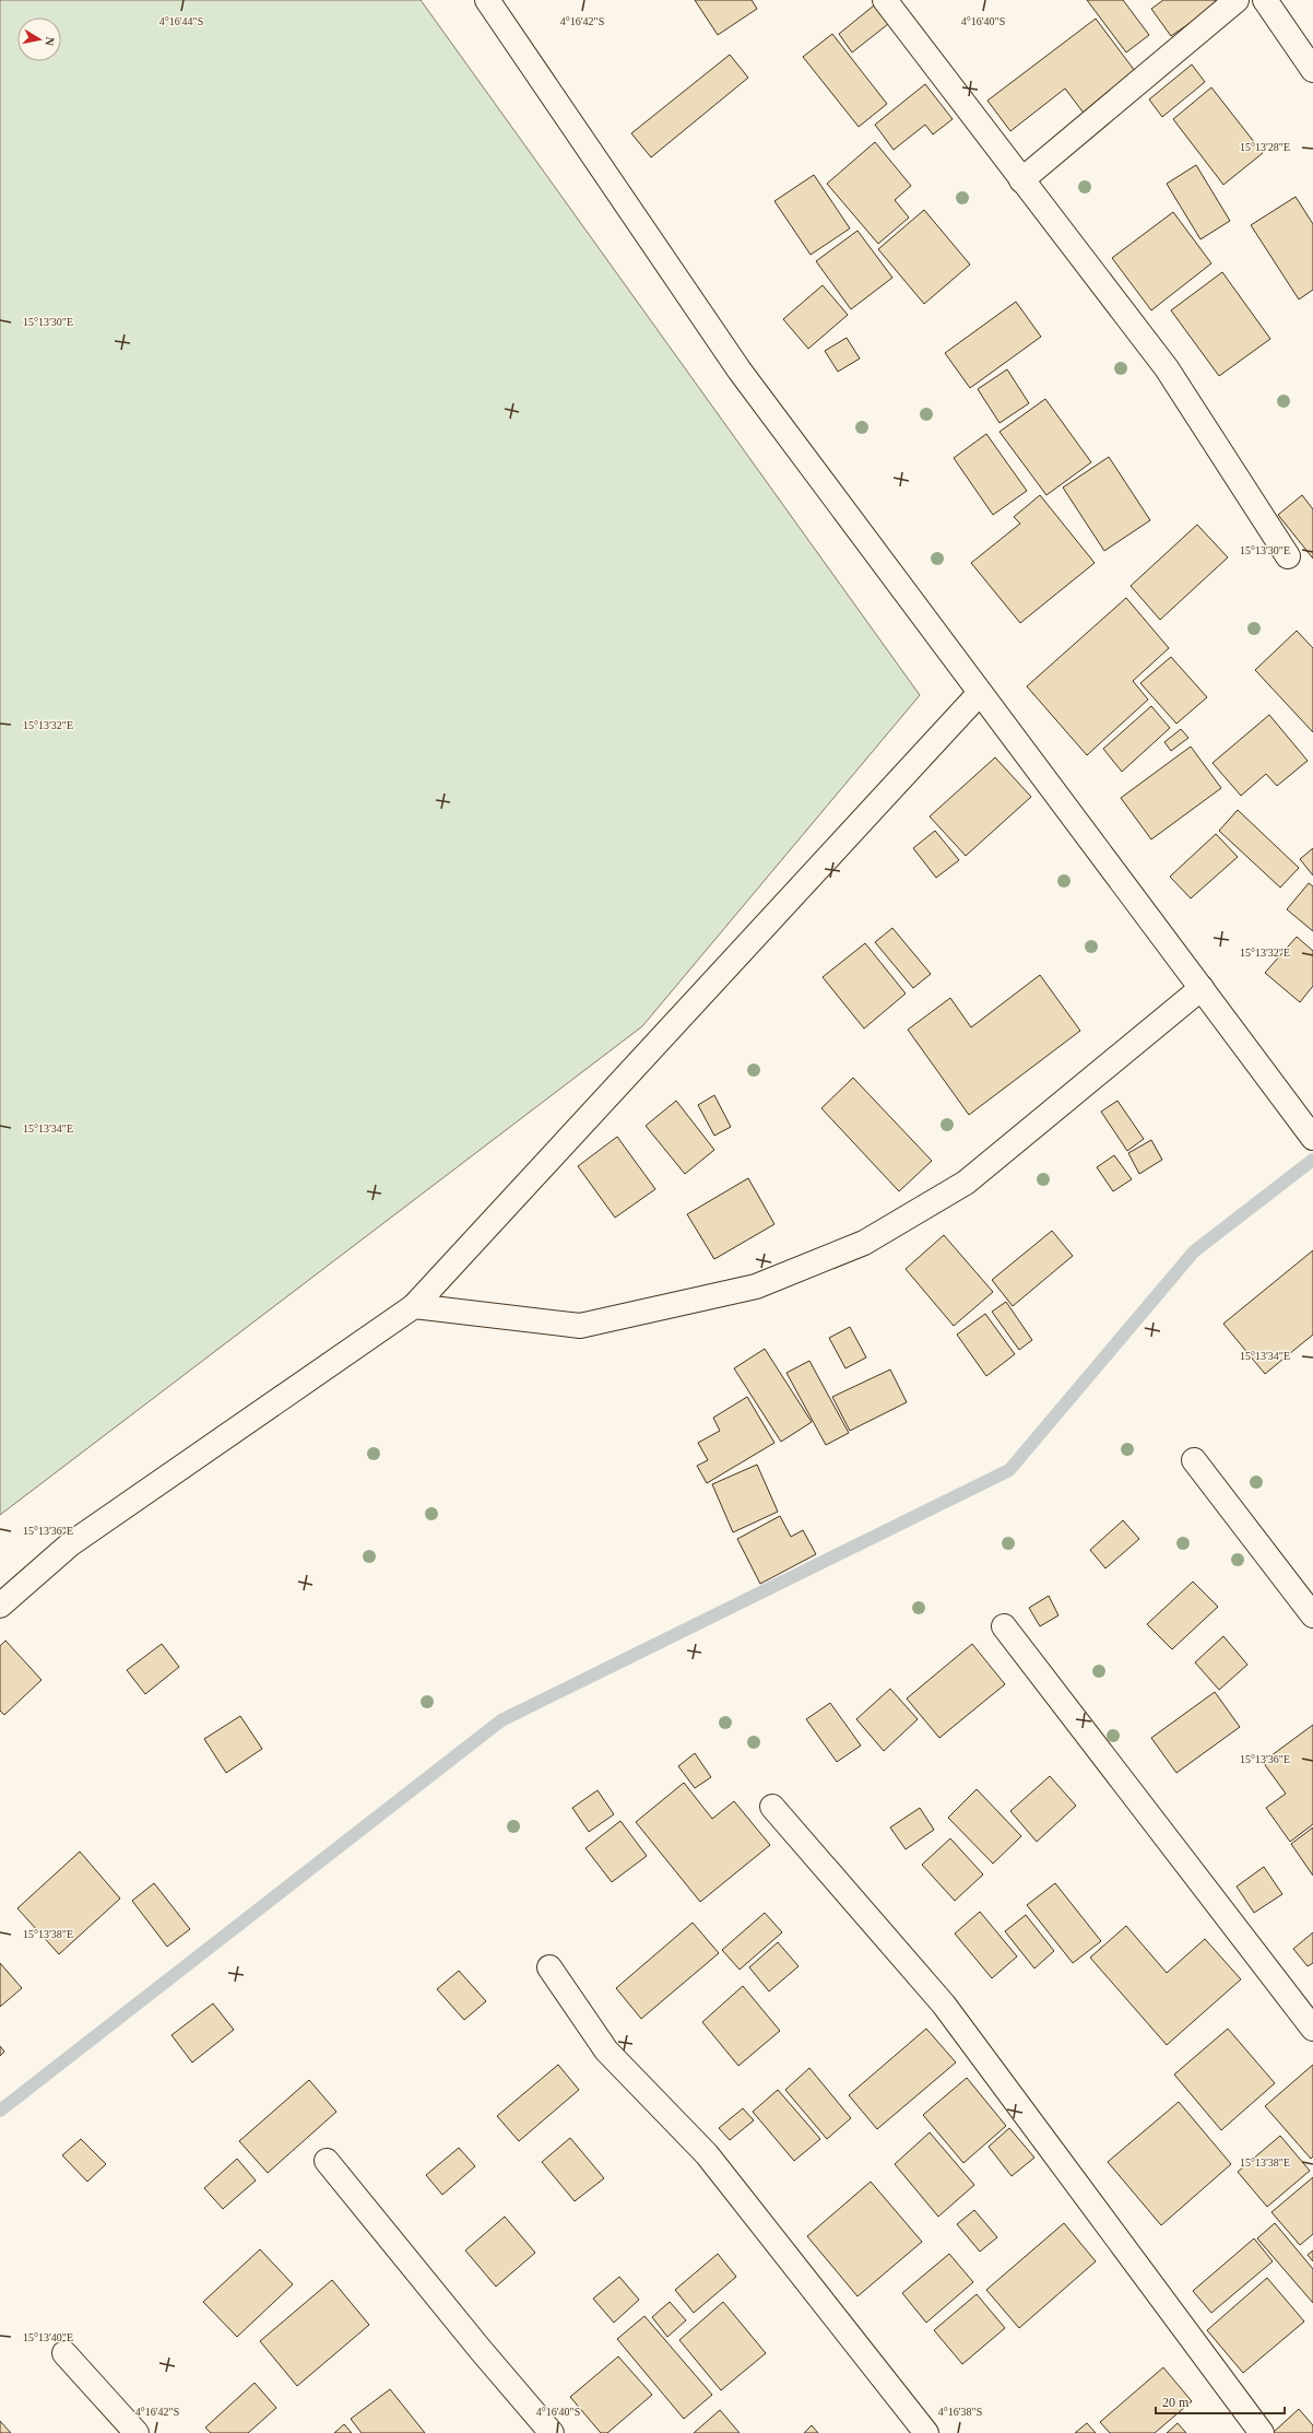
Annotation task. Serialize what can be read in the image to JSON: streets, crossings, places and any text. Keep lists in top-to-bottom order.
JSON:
{
  "scale_bar": "20 m",
  "north": "right",
  "coordinates": [
    "4°16'44\"S",
    "4°16'42\"S",
    "4°16'40\"S",
    "15°13'28\"E",
    "15°13'30\"E",
    "15°13'32\"E",
    "15°13'34\"E",
    "15°13'36\"E",
    "15°13'38\"E",
    "15°13'40\"E",
    "4°16'38\"S"
  ]
}
